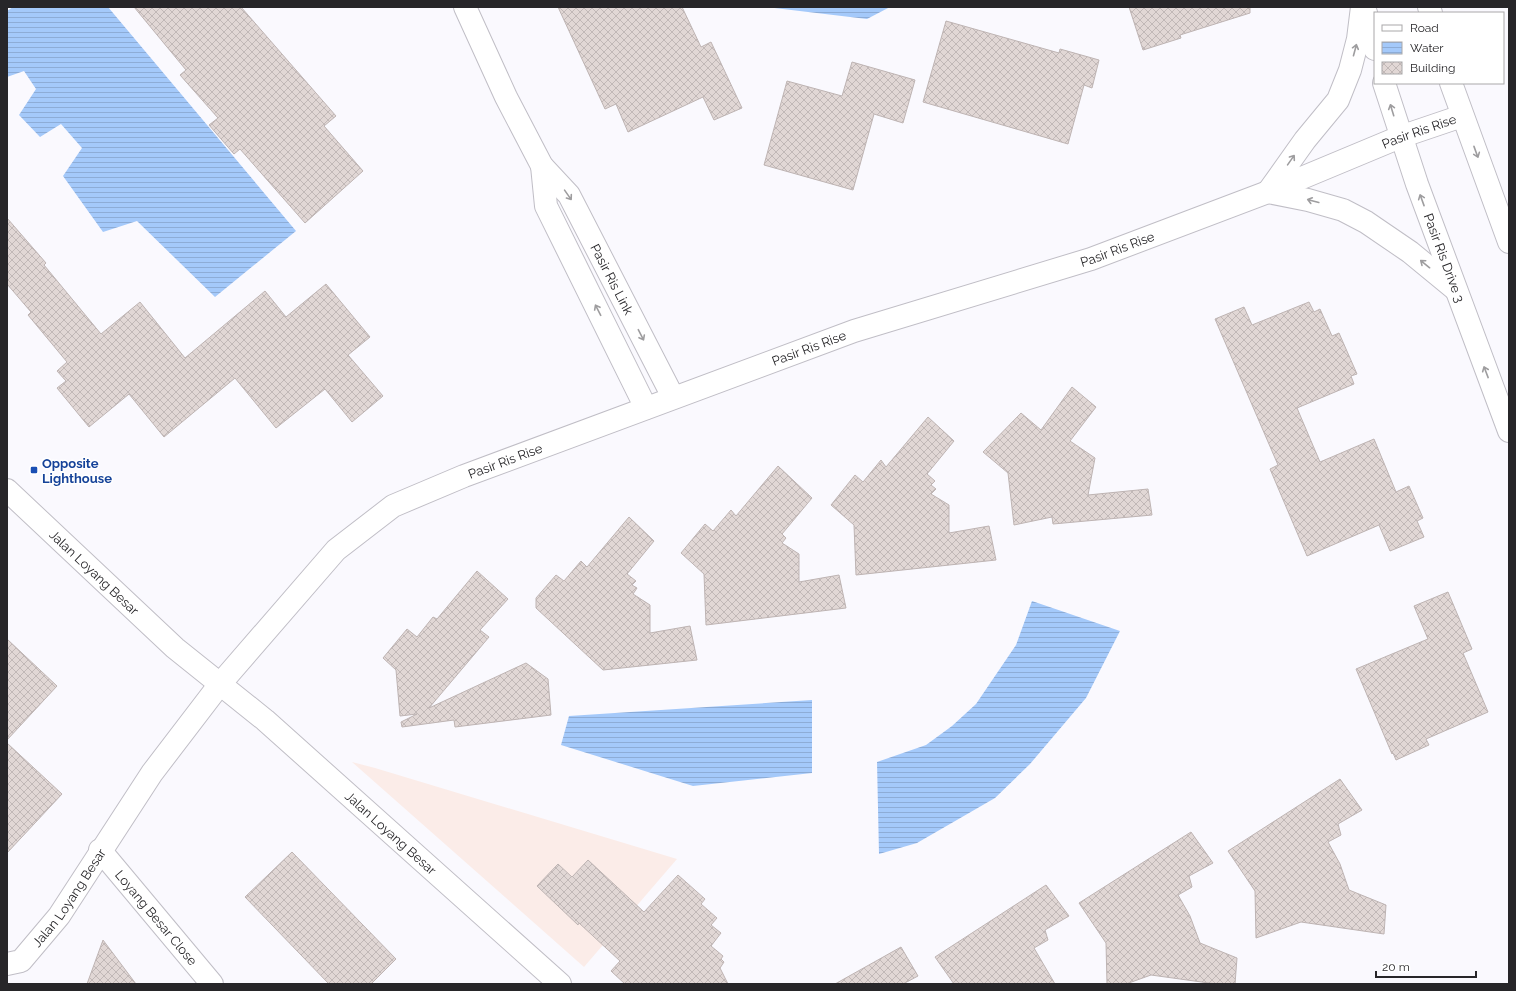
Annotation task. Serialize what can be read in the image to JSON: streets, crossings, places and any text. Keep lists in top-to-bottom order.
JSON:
{
  "streets": {
    "street": [
      "Pasir Ris Rise",
      "Pasir Ris Drive 3",
      "Pasir Ris Link",
      "Jalan Loyang Besar",
      "Loyang Besar Close"
    ]
  },
  "crossings": [
    ["Pasir Ris Rise", "Pasir Ris Drive 3"],
    ["Pasir Ris Rise", "Pasir Ris Link"],
    ["Pasir Ris Rise", "Jalan Loyang Besar"],
    ["Jalan Loyang Besar", "Loyang Besar Close"]
  ],
  "places": {
    "transit": ["Opposite Lighthouse"]
  },
  "legend": ["Road", "Water", "Building"],
  "scale_bar": "20 m"
}
